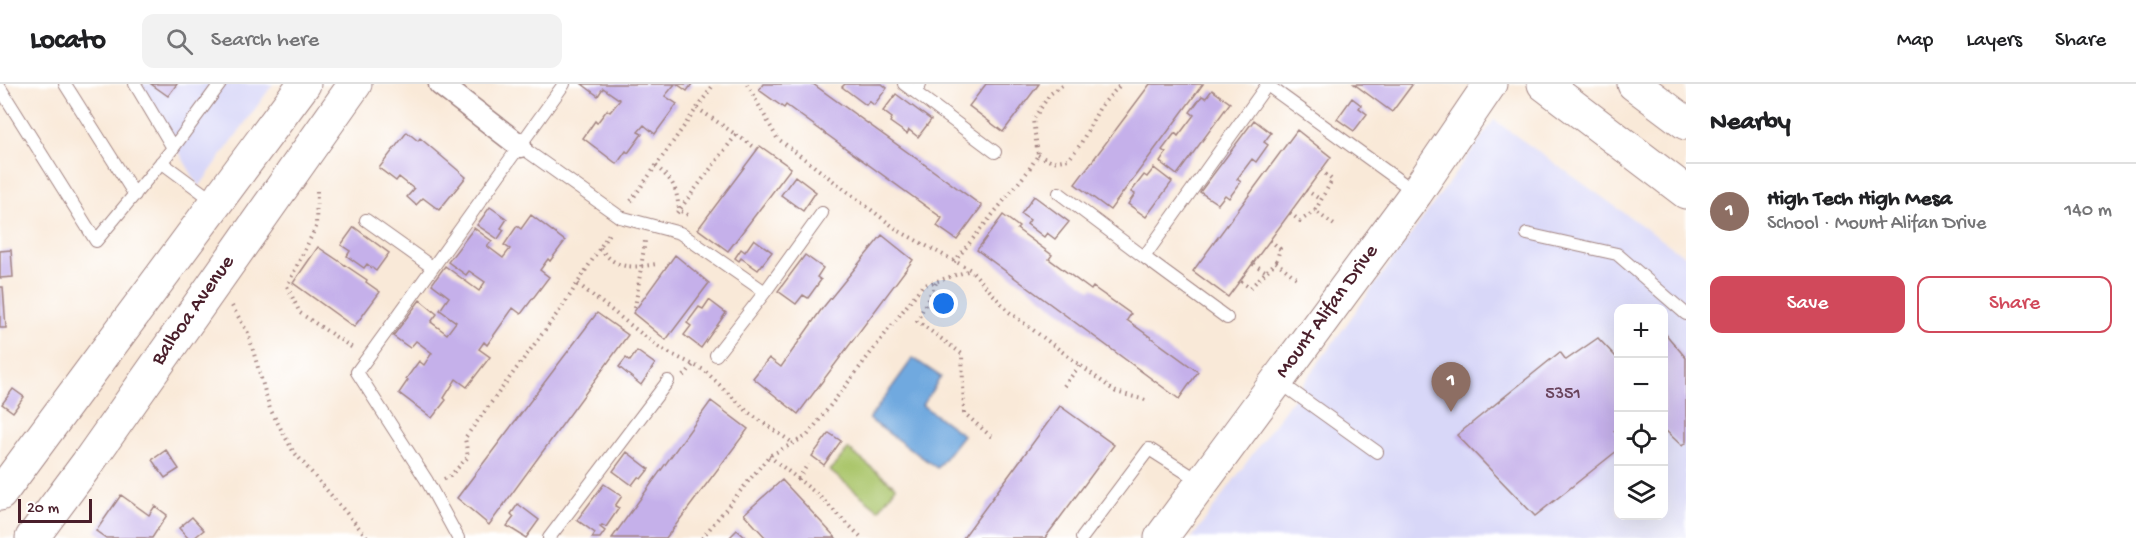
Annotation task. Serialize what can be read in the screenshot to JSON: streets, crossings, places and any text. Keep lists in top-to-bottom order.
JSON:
{
  "streets": {
    "main road": ["Balboa Avenue", "Mount Alifan Drive"]
  },
  "house_numbers": ["5351"],
  "scale_bar": "20 m",
  "page": {
    "header": "Locato",
    "search": "Search here",
    "nav": ["Map", "Layers", "Share"],
    "heading": "Nearby",
    "list": [
      {
        "mark": "1",
        "name": "High Tech High Mesa",
        "note": "School · Mount Alifan Drive",
        "value": "140 m"
      }
    ],
    "buttons": ["Save", "Share"],
    "map_buttons": ["+", "−"],
    "pins": "1",
    "scale": "20 m"
  }
}
